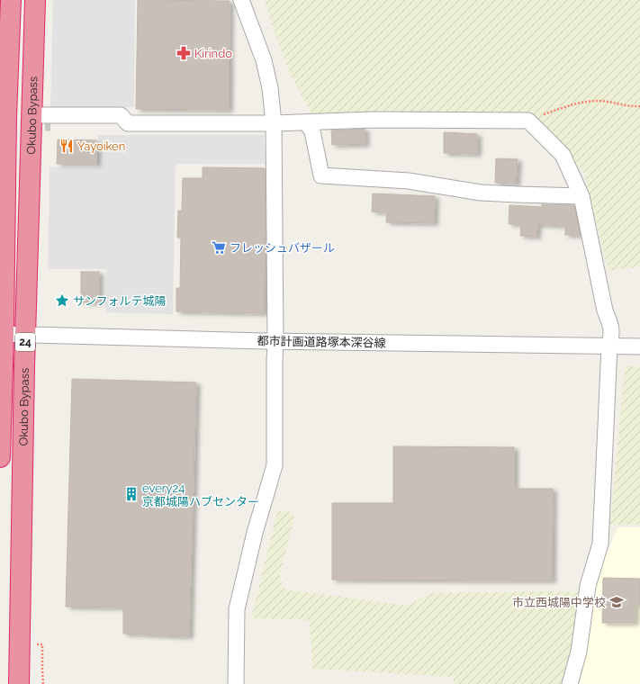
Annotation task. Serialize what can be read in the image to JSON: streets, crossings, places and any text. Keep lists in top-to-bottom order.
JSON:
{
  "streets": {
    "highway": ["Okubo Bypass", "24"],
    "street": ["都市計画道路塚本深谷線"]
  },
  "crossings": [
    ["Okubo Bypass", "都市計画道路塚本深谷線"]
  ],
  "places": {
    "pharmacy": ["Kirindo"],
    "restaurant": ["Yayoiken"],
    "supermarket": ["フレッシュバザール"],
    "place": ["サンフォルテ城陽"],
    "building": ["every24 京都城陽ハブセンター"],
    "school or university": ["市立西城陽中学校"]
  }
}
